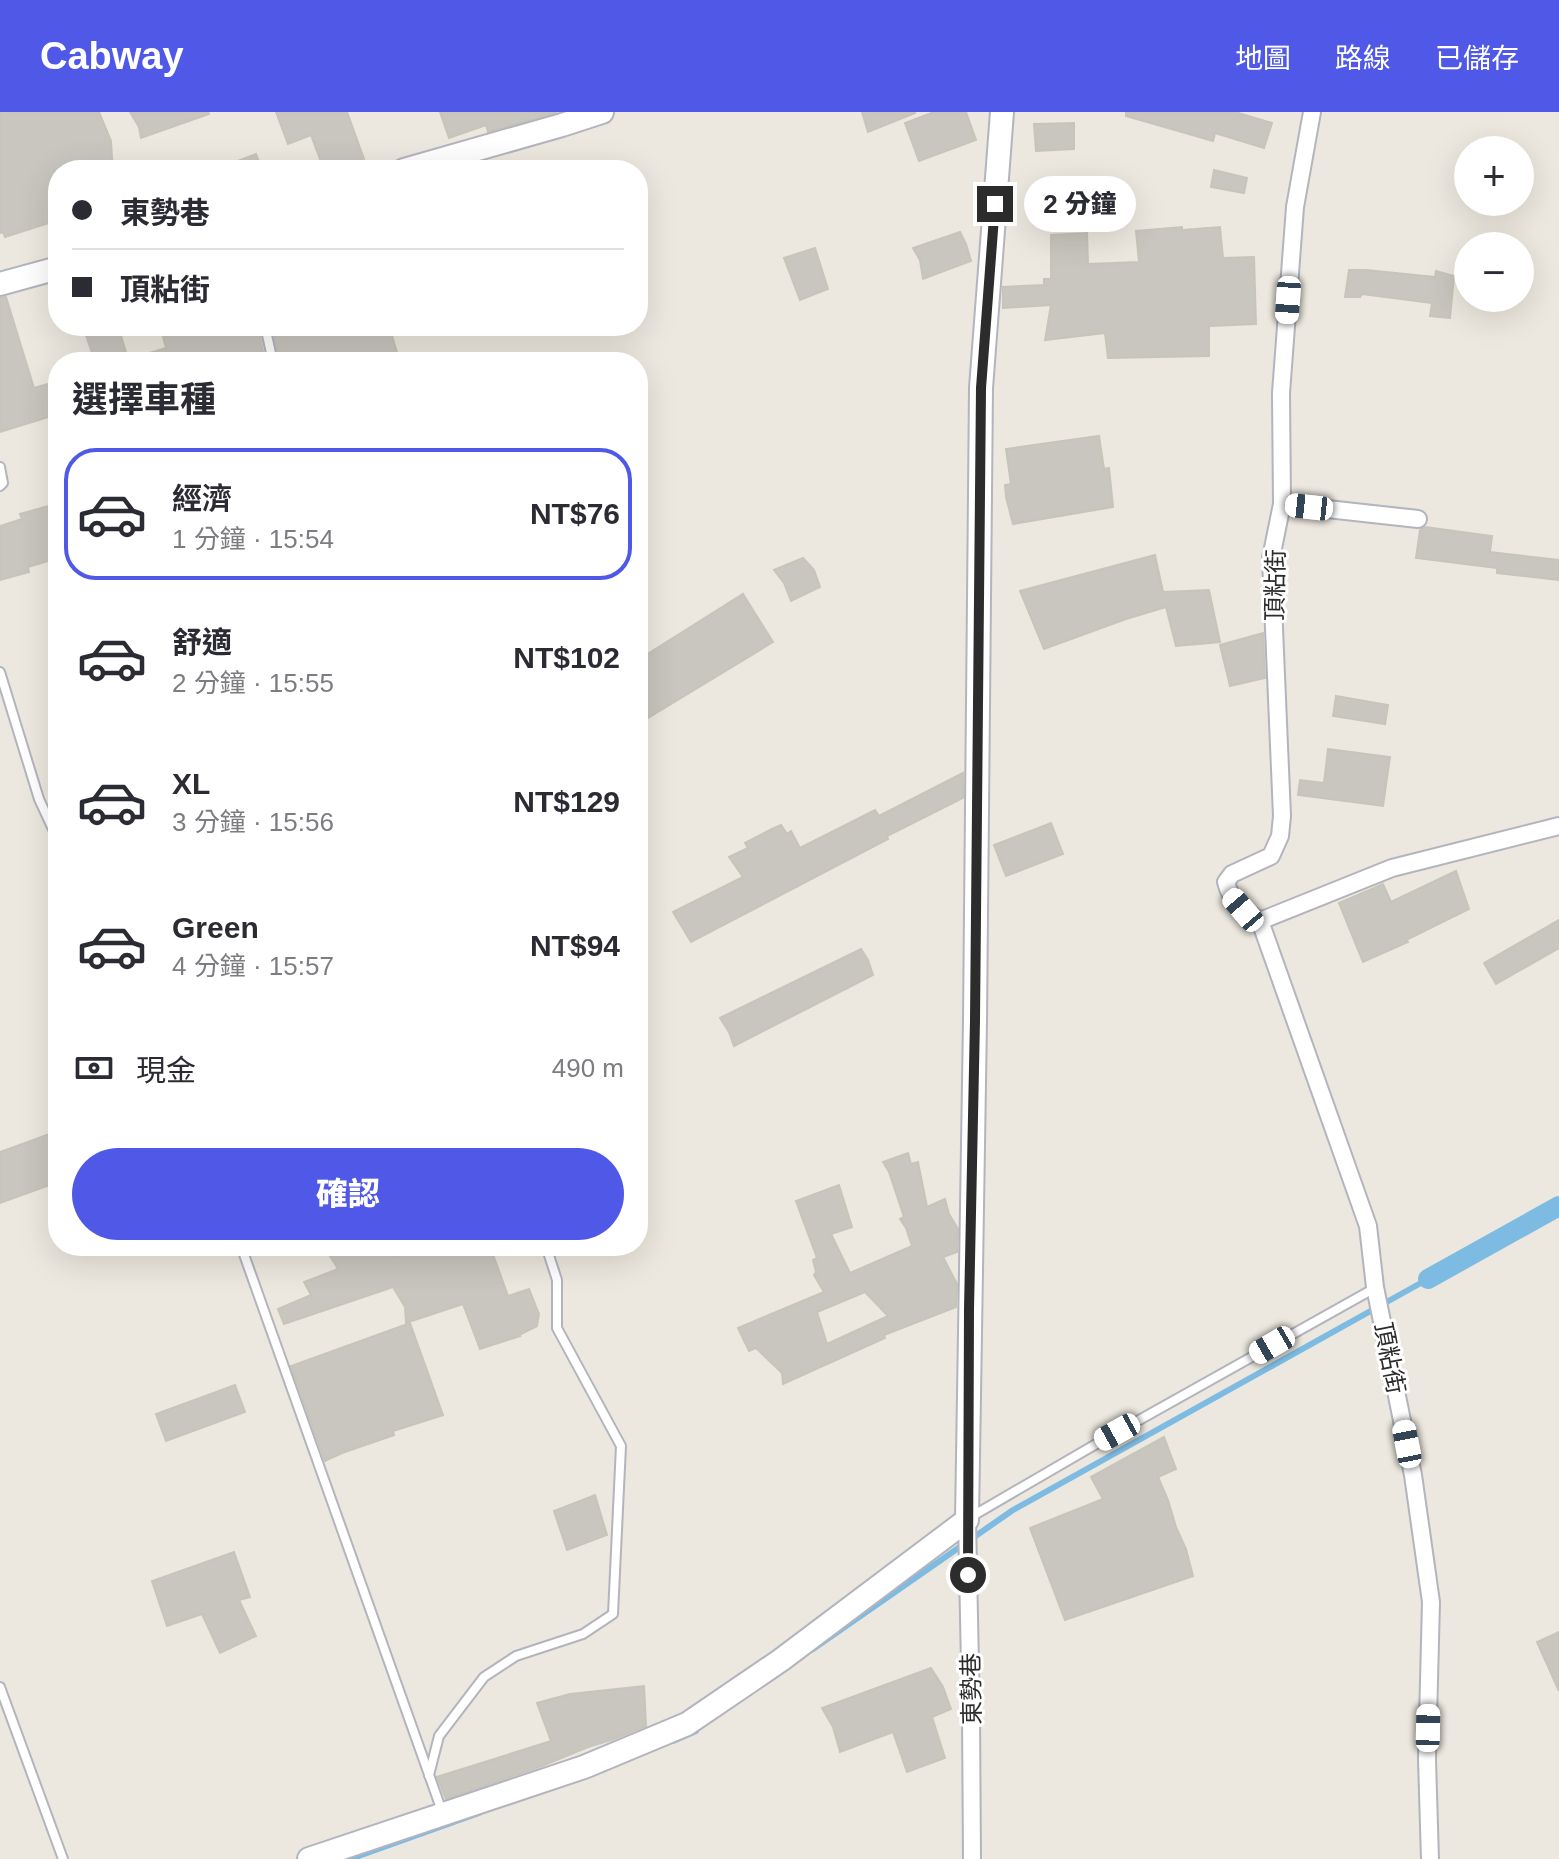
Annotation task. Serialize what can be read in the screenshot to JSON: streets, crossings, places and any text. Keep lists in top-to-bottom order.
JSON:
{
  "streets": {
    "street": ["頂粘街", "東勢巷"]
  },
  "page": {
    "header": "Cabway",
    "nav": ["地圖", "路線", "已儲存"],
    "map_buttons": ["+", "−"],
    "banner": ["東勢巷", "頂粘街"],
    "bubble": "2 分鐘",
    "heading": "選擇車種",
    "list": [
      {
        "name": "經濟",
        "note": "1 分鐘 · 15:54",
        "value": "NT$76"
      },
      {
        "name": "舒適",
        "note": "2 分鐘 · 15:55",
        "value": "NT$102"
      },
      {
        "name": "XL",
        "note": "3 分鐘 · 15:56",
        "value": "NT$129"
      },
      {
        "name": "Green",
        "note": "4 分鐘 · 15:57",
        "value": "NT$94"
      }
    ],
    "pay": ["現金", "490 m"],
    "buttons": "確認"
  }
}
